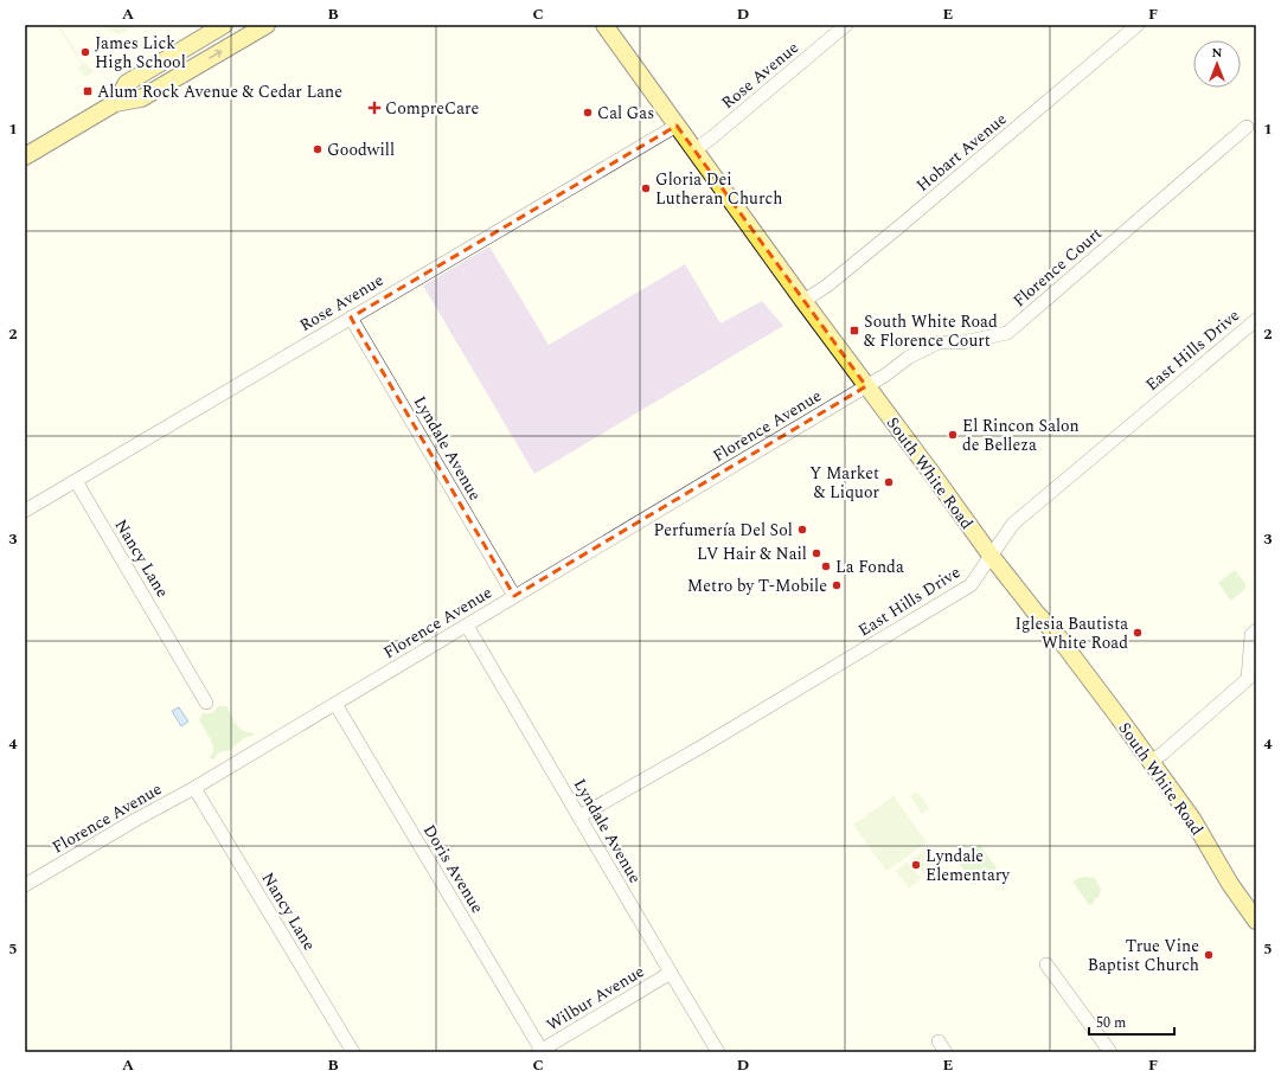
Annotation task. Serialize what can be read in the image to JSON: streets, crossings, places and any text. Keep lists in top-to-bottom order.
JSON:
{
  "streets": {
    "main road": ["South White Road"],
    "street": [
      "Rose Avenue",
      "Hobart Avenue",
      "Florence Court",
      "East Hills Drive",
      "Florence Avenue",
      "Lyndale Avenue",
      "Nancy Lane",
      "Doris Avenue",
      "Wilbur Avenue"
    ]
  },
  "crossings": [
    ["Rose Avenue", "Lyndale Avenue"],
    ["Rose Avenue", "South White Road"],
    ["Rose Avenue", "Nancy Lane"],
    ["Hobart Avenue", "South White Road"],
    ["Florence Court", "Florence Avenue"],
    ["Florence Court", "South White Road"],
    ["East Hills Drive", "Lyndale Avenue"],
    ["East Hills Drive", "South White Road"],
    ["Florence Avenue", "Lyndale Avenue"],
    ["Florence Avenue", "South White Road"],
    ["Florence Avenue", "Nancy Lane"],
    ["Florence Avenue", "Doris Avenue"],
    ["Lyndale Avenue", "Wilbur Avenue"],
    ["Doris Avenue", "Wilbur Avenue"]
  ],
  "places": {
    "other": [
      "James Lick High School",
      "Cal Gas",
      "Goodwill",
      "Gloria Dei Lutheran Church",
      "El Rincon Salon de Belleza",
      "Y Market & Liquor",
      "Perfumería Del Sol",
      "LV Hair & Nail",
      "La Fonda",
      "Metro by T-Mobile",
      "Iglesia Bautista White Road",
      "Lyndale Elementary",
      "True Vine Baptist Church"
    ],
    "transit": ["Alum Rock Avenue & Cedar Lane", "South White Road & Florence Court"],
    "health": ["CompreCare"]
  },
  "scale_bar": "50 m",
  "north": "top",
  "grid": {
    "columns": [
      "A",
      "B",
      "C",
      "D",
      "E",
      "F"
    ],
    "rows": [
      "1",
      "2",
      "3",
      "4",
      "5"
    ]
  }
}
